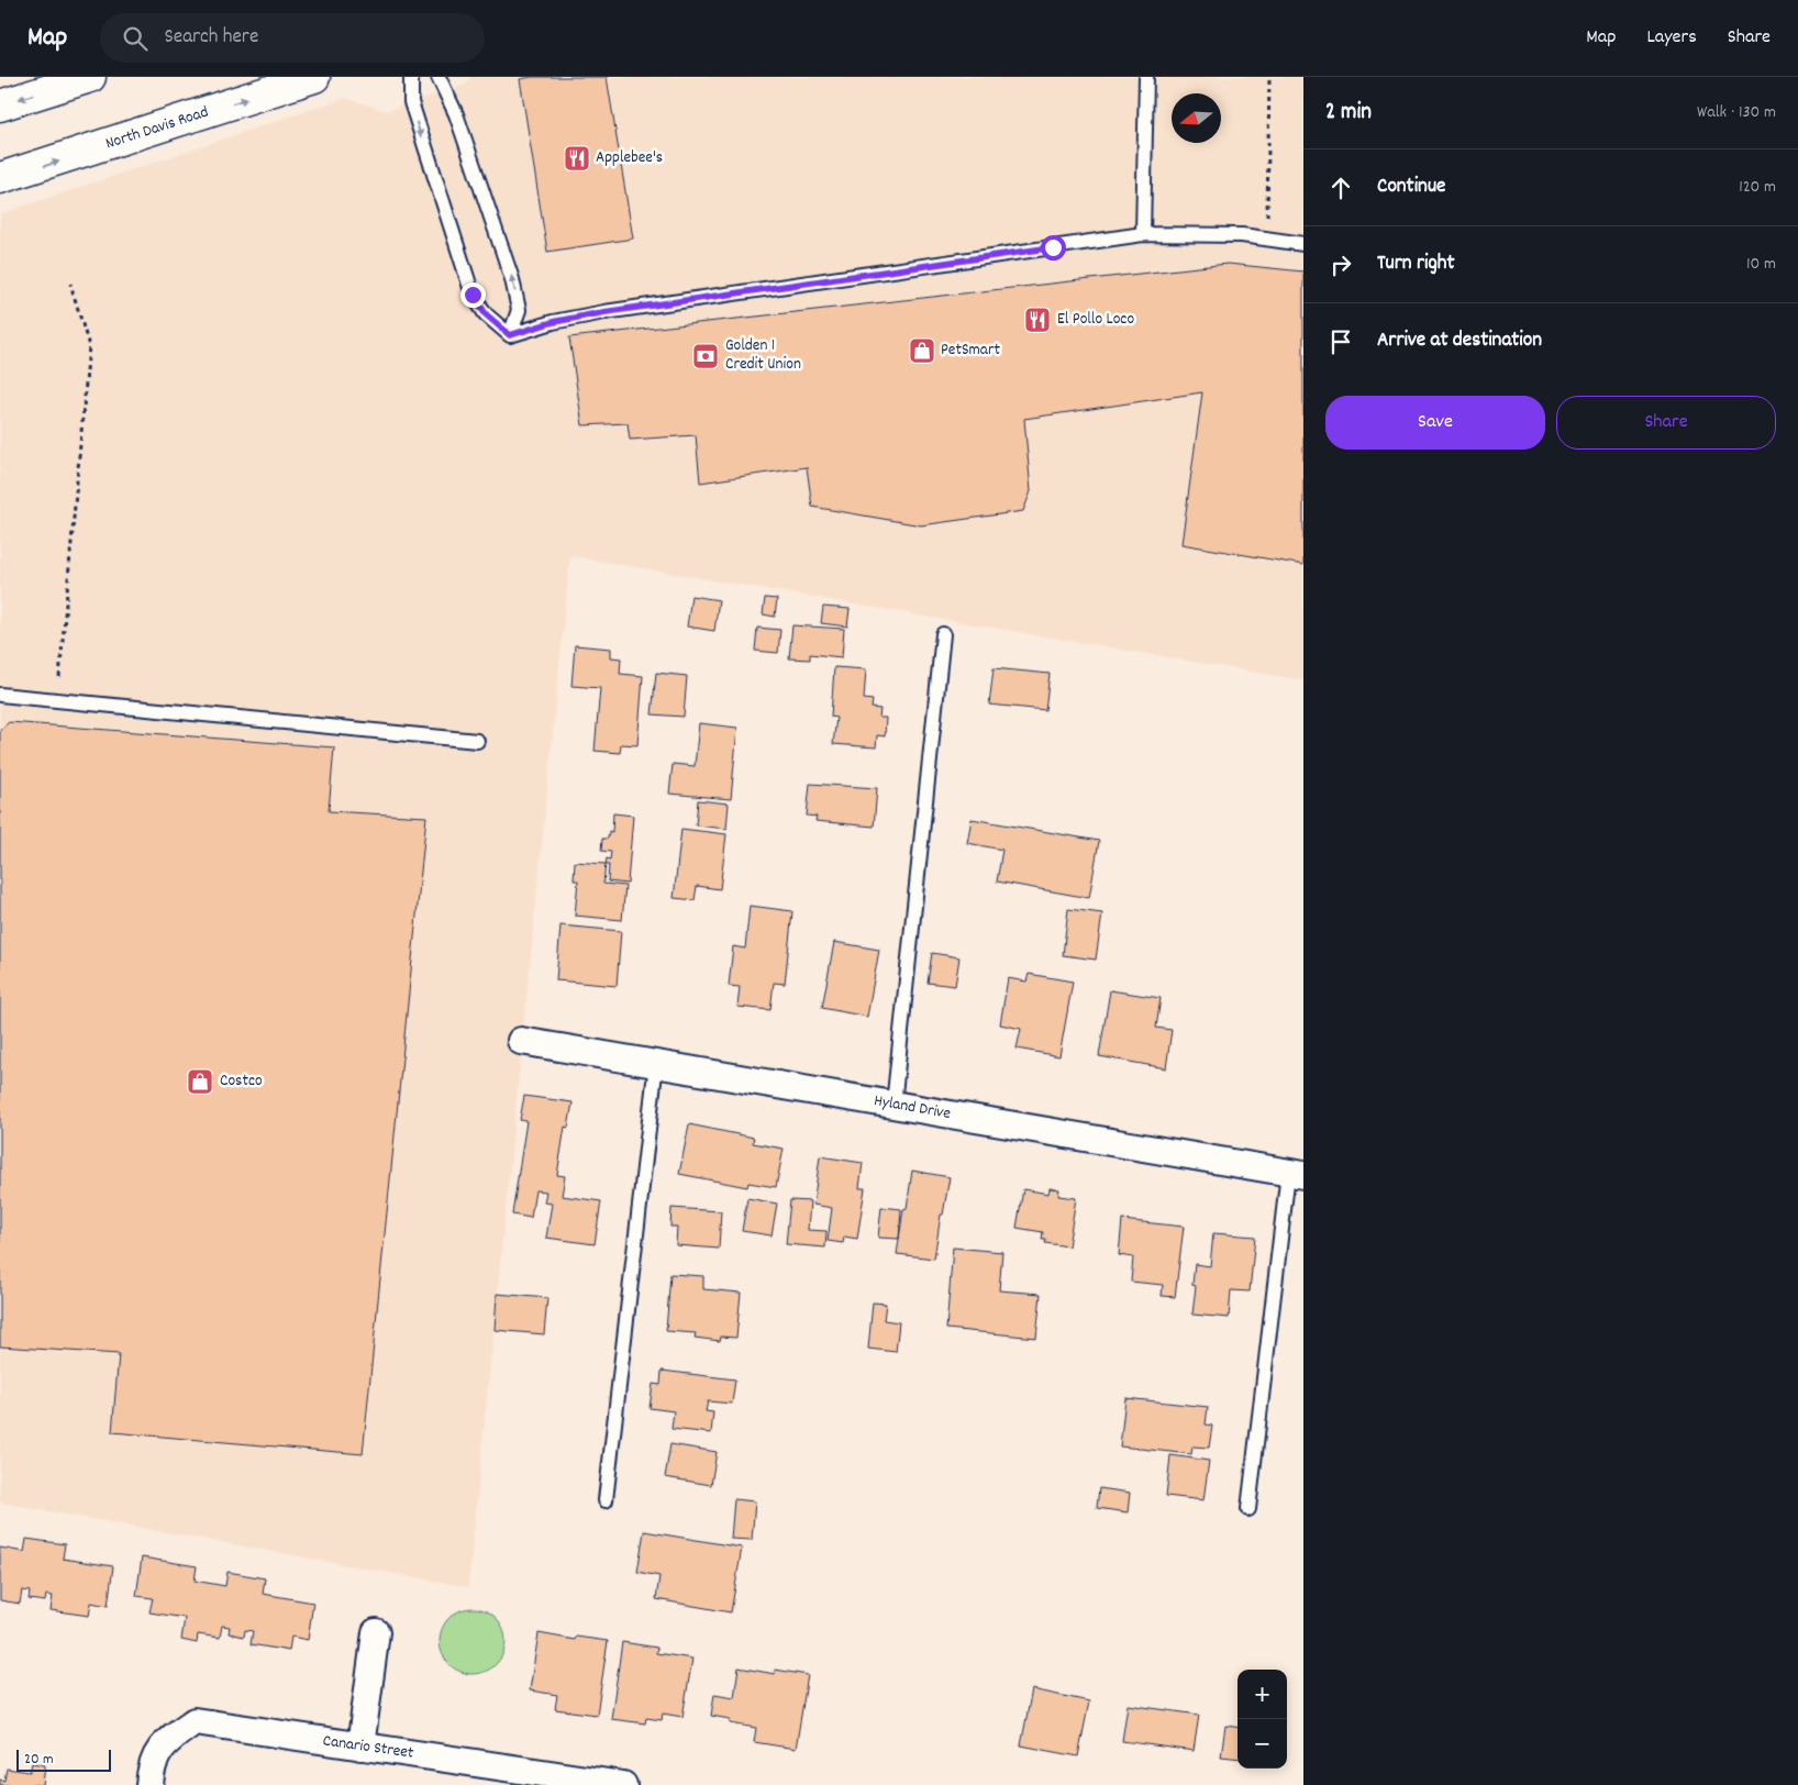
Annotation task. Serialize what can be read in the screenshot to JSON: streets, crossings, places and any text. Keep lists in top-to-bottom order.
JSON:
{
  "streets": {
    "main road": ["North Davis Road"],
    "street": ["Hyland Drive", "Canario Street"]
  },
  "one_way": ["North Davis Road"],
  "places": {
    "restaurant": ["Applebee's", "El Pollo Loco"],
    "shop": ["PetSmart", "Costco"],
    "bank": ["Golden 1 Credit Union"]
  },
  "scale_bar": "20 m",
  "north": "left",
  "page": {
    "header": "Map",
    "search": "Search here",
    "nav": ["Map", "Layers", "Share"],
    "heading": ["2 min", "Walk · 130 m"],
    "list": [
      ["Continue", "120 m"],
      ["Turn right", "10 m"],
      "Arrive at destination"
    ],
    "buttons": ["Save", "Share"],
    "map_buttons": ["+", "−"],
    "scale": "20 m"
  }
}
